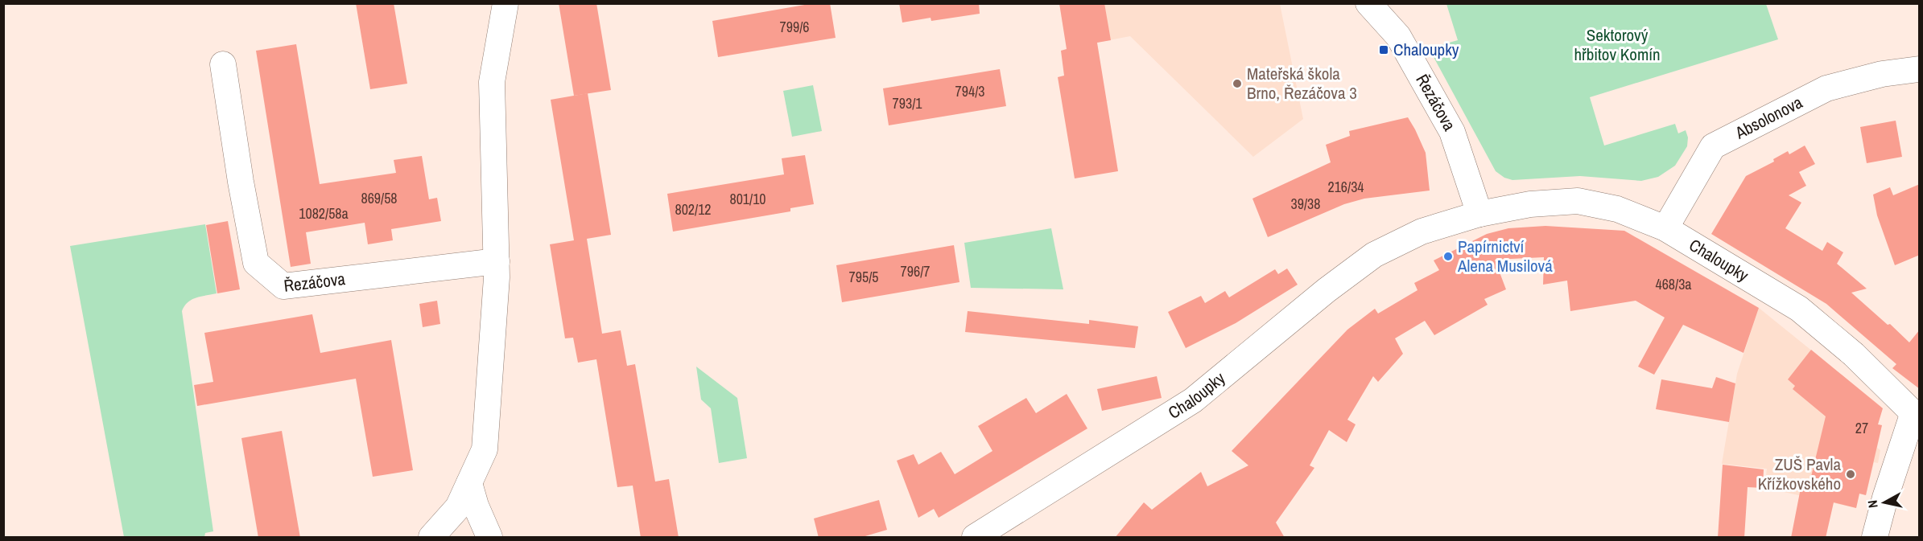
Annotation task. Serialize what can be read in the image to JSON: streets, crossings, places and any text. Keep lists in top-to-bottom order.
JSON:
{
  "streets": {
    "street": ["Řezáčova", "Absolonova", "Chaloupky"]
  },
  "crossings": [
    ["Řezáčova", "Chaloupky"],
    ["Absolonova", "Chaloupky"]
  ],
  "parks": ["Sektorový hřbitov Komín"],
  "places": {
    "transit": ["Chaloupky"],
    "other": ["Mateřská škola Brno, Řezáčova 3", "Papírnictví Alena Musilová", "ZUŠ Pavla Křížkovského"]
  },
  "house_numbers": [
    "799/6",
    "794/3",
    "793/1",
    "216/34",
    "869/58",
    "801/10",
    "39/38",
    "802/12",
    "1082/58a",
    "796/7",
    "795/5",
    "468/3a",
    "27"
  ],
  "north": "left"
}
